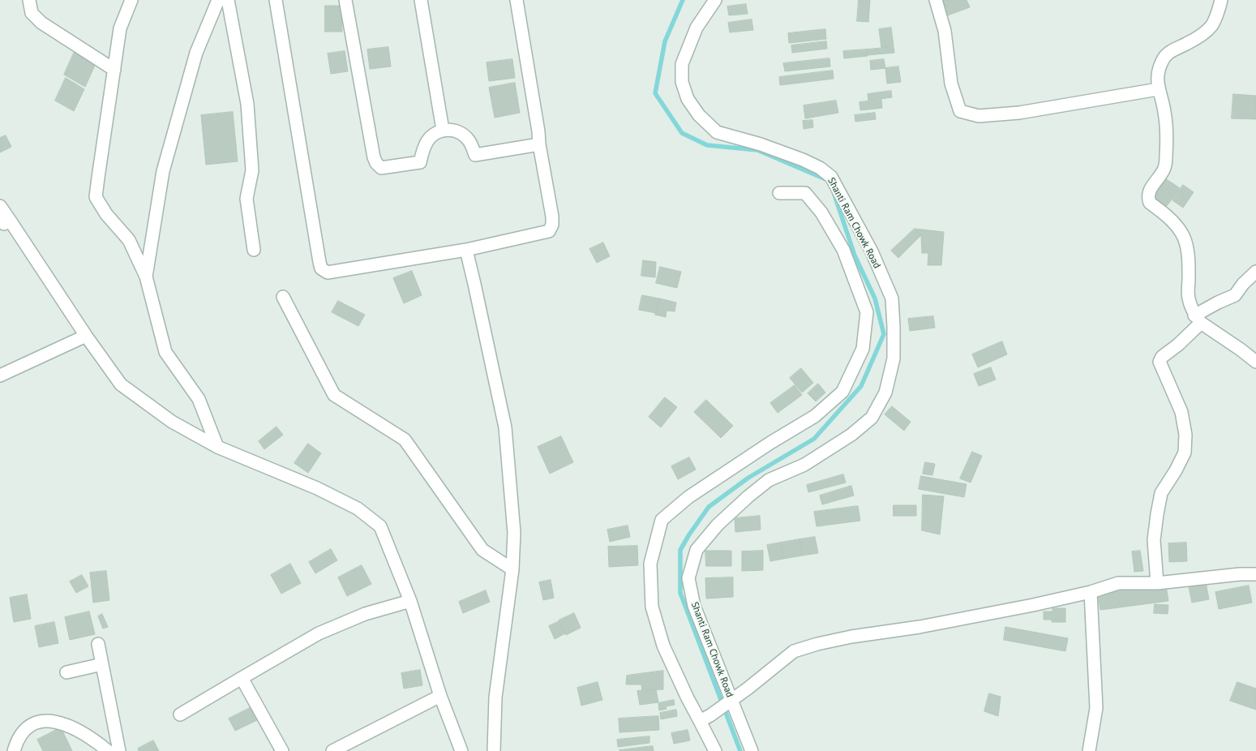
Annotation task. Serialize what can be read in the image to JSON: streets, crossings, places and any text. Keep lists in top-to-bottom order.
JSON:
{
  "streets": {
    "street": ["Shanti Ram Chowk Road"]
  }
}
